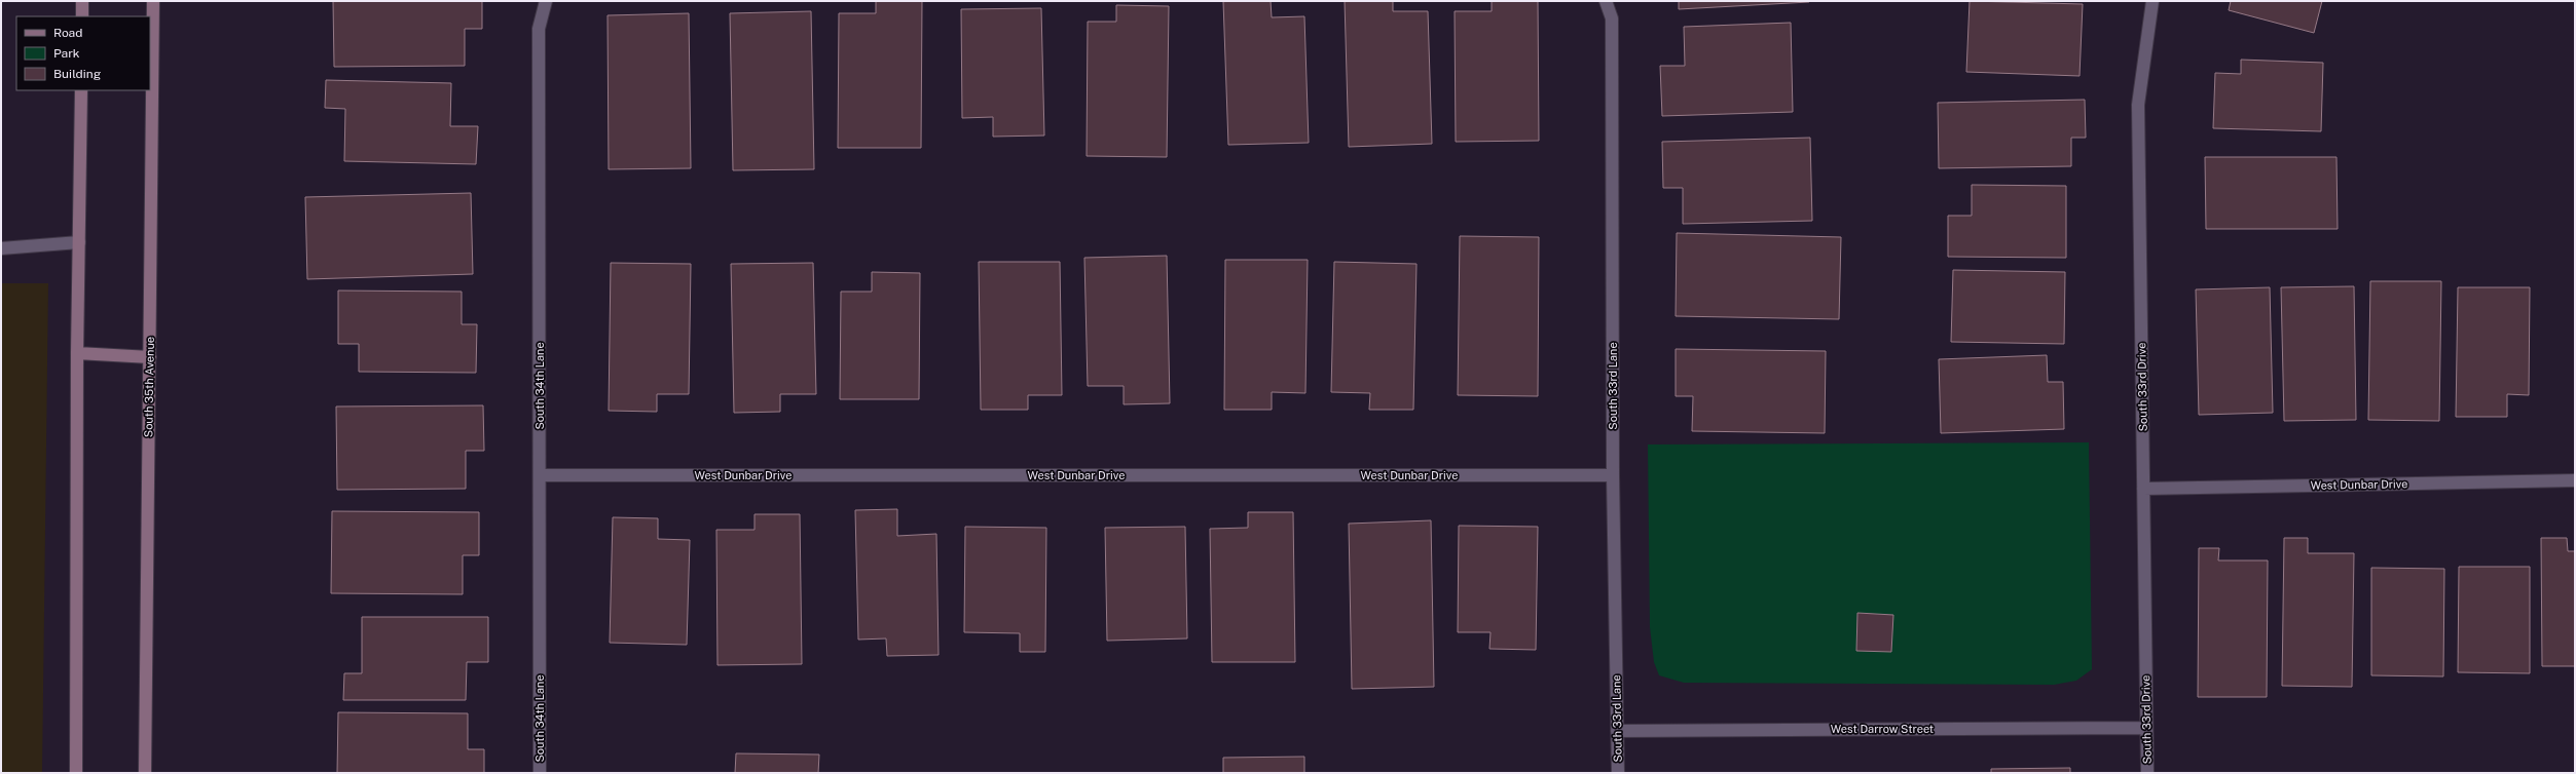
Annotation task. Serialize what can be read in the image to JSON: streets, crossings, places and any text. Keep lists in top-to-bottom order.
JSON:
{
  "streets": {
    "main road": ["South 35th Avenue"],
    "street": [
      "South 34th Lane",
      "South 33rd Lane",
      "South 33rd Drive",
      "West Dunbar Drive",
      "West Darrow Street"
    ]
  },
  "crossings": [
    ["South 34th Lane", "West Dunbar Drive"],
    ["South 33rd Lane", "West Dunbar Drive"],
    ["South 33rd Lane", "West Darrow Street"],
    ["South 33rd Drive", "West Dunbar Drive"],
    ["South 33rd Drive", "West Darrow Street"]
  ],
  "legend": ["Road", "Park", "Building"]
}
